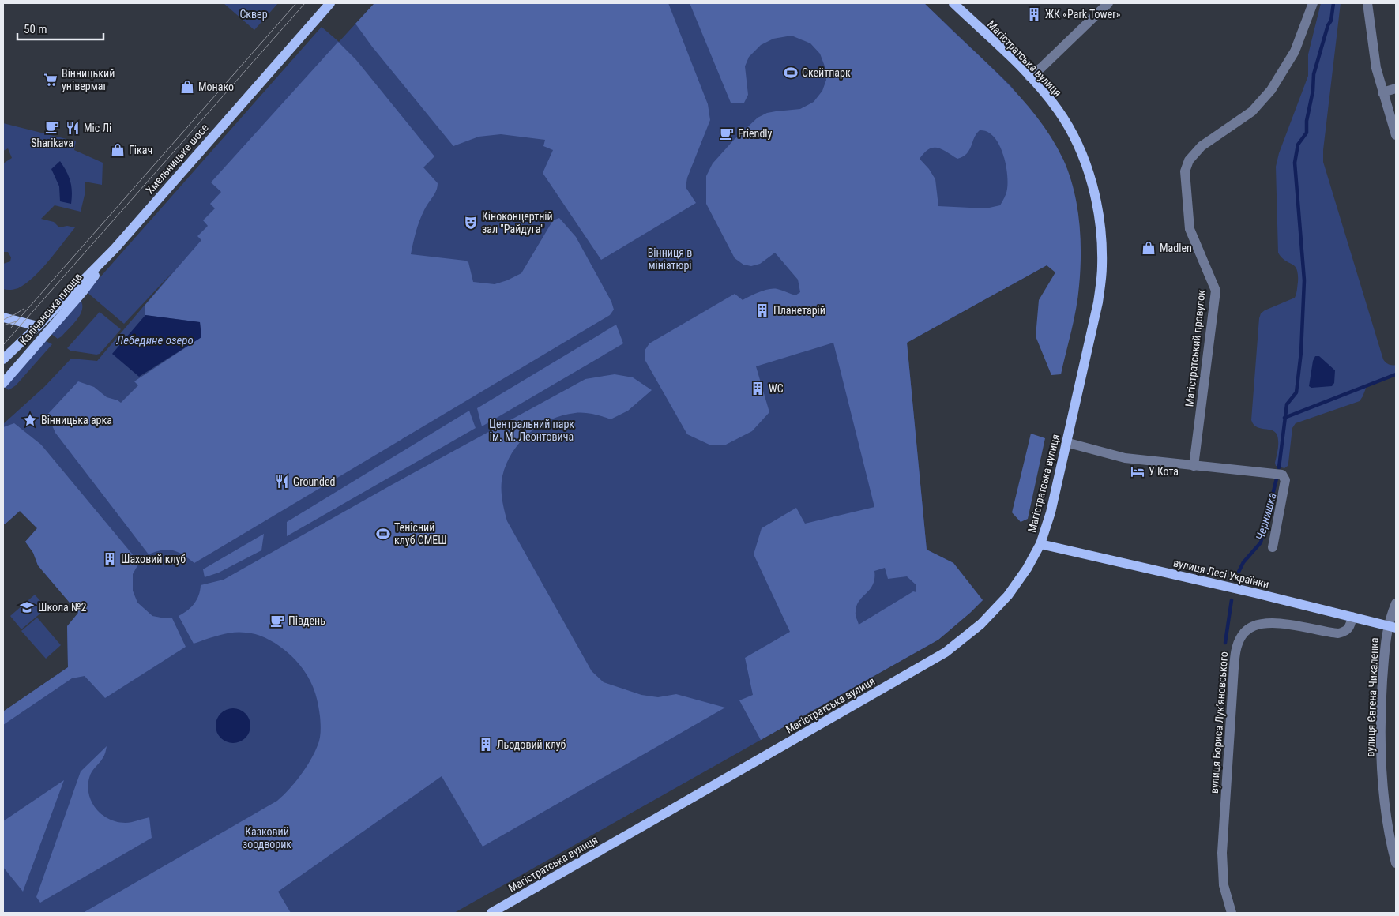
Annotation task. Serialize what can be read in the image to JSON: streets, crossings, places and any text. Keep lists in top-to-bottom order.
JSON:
{
  "streets": {
    "main road": [
      "Магістратська вулиця",
      "Хмельницьке шосе",
      "Калічанська площа",
      "вулиця Лесі Українки"
    ],
    "street": ["Магістратський провулок", "вулиця Євгена Чикаленка", "вулиця Бориса Лукʼяновського"]
  },
  "crossings": [
    ["Магістратська вулиця", "вулиця Лесі Українки"],
    ["Хмельницьке шосе", "Калічанська площа"],
    ["вулиця Лесі Українки", "вулиця Євгена Чикаленка"],
    ["вулиця Лесі Українки", "вулиця Бориса Лукʼяновського"]
  ],
  "water": ["Лебедине озеро", "Чернишка"],
  "parks": [
    "Сквер",
    "Вінниця в мініатюрі",
    "Центральний парк ім. М. Леонтовича",
    "Казковий зоодворик"
  ],
  "places": {
    "building": [
      "ЖК «Park Tower»",
      "Планетарій",
      "WC",
      "Шаховий клуб",
      "Льодовий клуб"
    ],
    "sports": ["Скейтпарк", "Тенісний клуб СМЕШ"],
    "supermarket": ["Вінницький універмаг"],
    "shop": ["Монако", "Гікач", "Madlen"],
    "cafe": ["Sharikava", "Friendly", "Південь"],
    "restaurant": ["Міс Лі", "Grounded"],
    "theatre": ["Кіноконцертній зал \"Райдуга\""],
    "place": ["Вінницька арка"],
    "hotel": ["У Кота"],
    "school or university": ["Школа №2"]
  },
  "scale_bar": "50 m"
}
